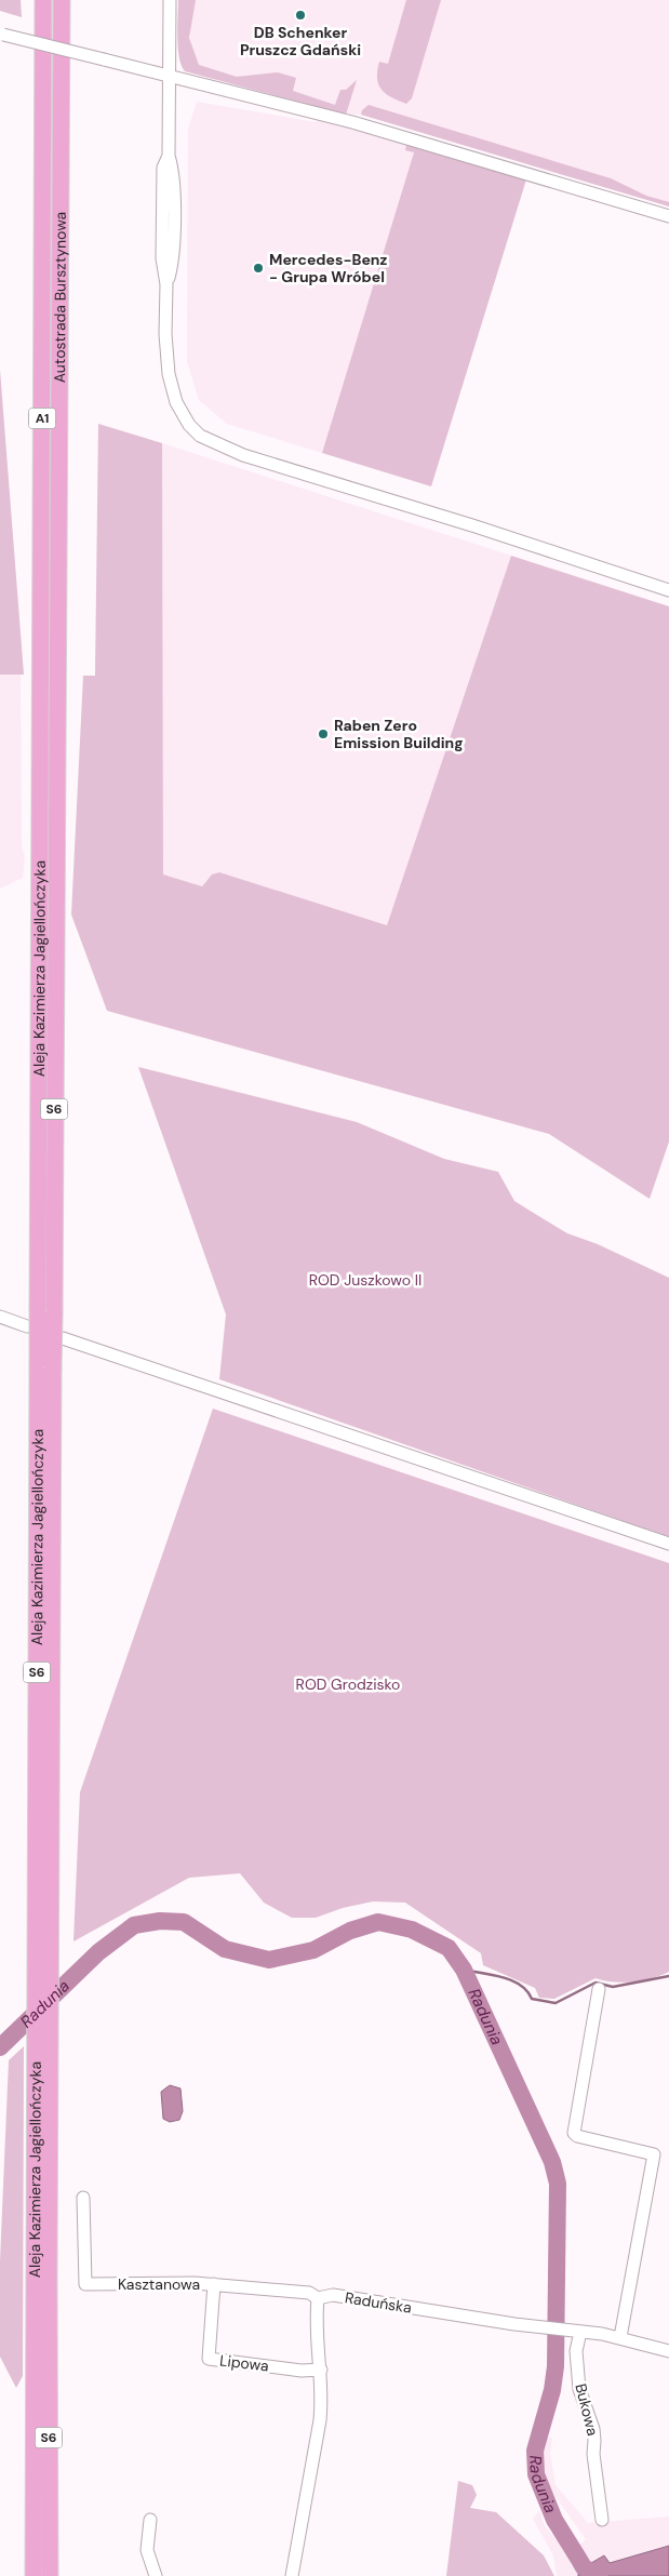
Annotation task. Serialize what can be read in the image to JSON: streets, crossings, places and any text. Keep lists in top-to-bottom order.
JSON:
{
  "streets": {
    "highway": [
      "Autostrada Bursztynowa",
      "A1",
      "Aleja Kazimierza Jagiellończyka",
      "S6"
    ],
    "street": [
      "Kasztanowa",
      "Raduńska",
      "Lipowa",
      "Bukowa"
    ]
  },
  "crossings": [
    ["Autostrada Bursztynowa", "Aleja Kazimierza Jagiellończyka"],
    ["Kasztanowa", "Raduńska"],
    ["Kasztanowa", "Lipowa"],
    ["Raduńska", "Bukowa"]
  ],
  "water": ["Radunia"],
  "parks": ["ROD Juszkowo II", "ROD Grodzisko"],
  "places": ["DB Schenker Pruszcz Gdański", "Mercedes-Benz - Grupa Wróbel", "Raben Zero Emission Building"]
}
